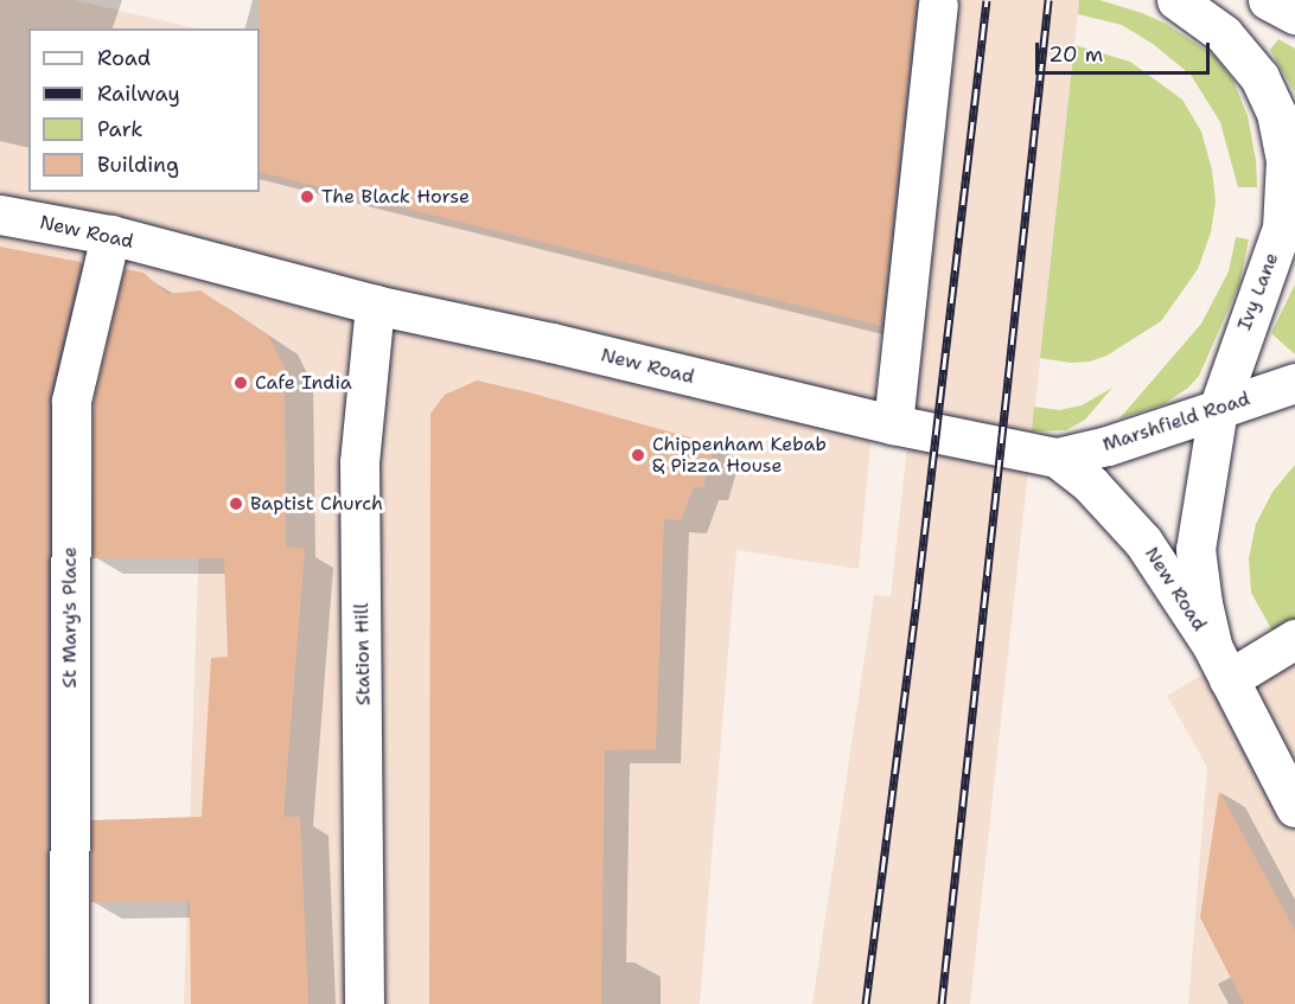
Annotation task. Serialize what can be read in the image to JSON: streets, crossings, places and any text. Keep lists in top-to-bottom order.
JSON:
{
  "streets": {
    "street": [
      "New Road",
      "Ivy Lane",
      "Marshfield Road",
      "St Mary's Place",
      "Station Hill"
    ]
  },
  "crossings": [
    ["New Road", "Ivy Lane"],
    ["New Road", "Marshfield Road"],
    ["New Road", "St Mary's Place"],
    ["New Road", "Station Hill"],
    ["Ivy Lane", "Marshfield Road"]
  ],
  "places": [
    "The Black Horse",
    "Cafe India",
    "Chippenham Kebab & Pizza House",
    "Baptist Church"
  ],
  "legend": [
    "Road",
    "Railway",
    "Park",
    "Building"
  ],
  "scale_bar": "20 m"
}
